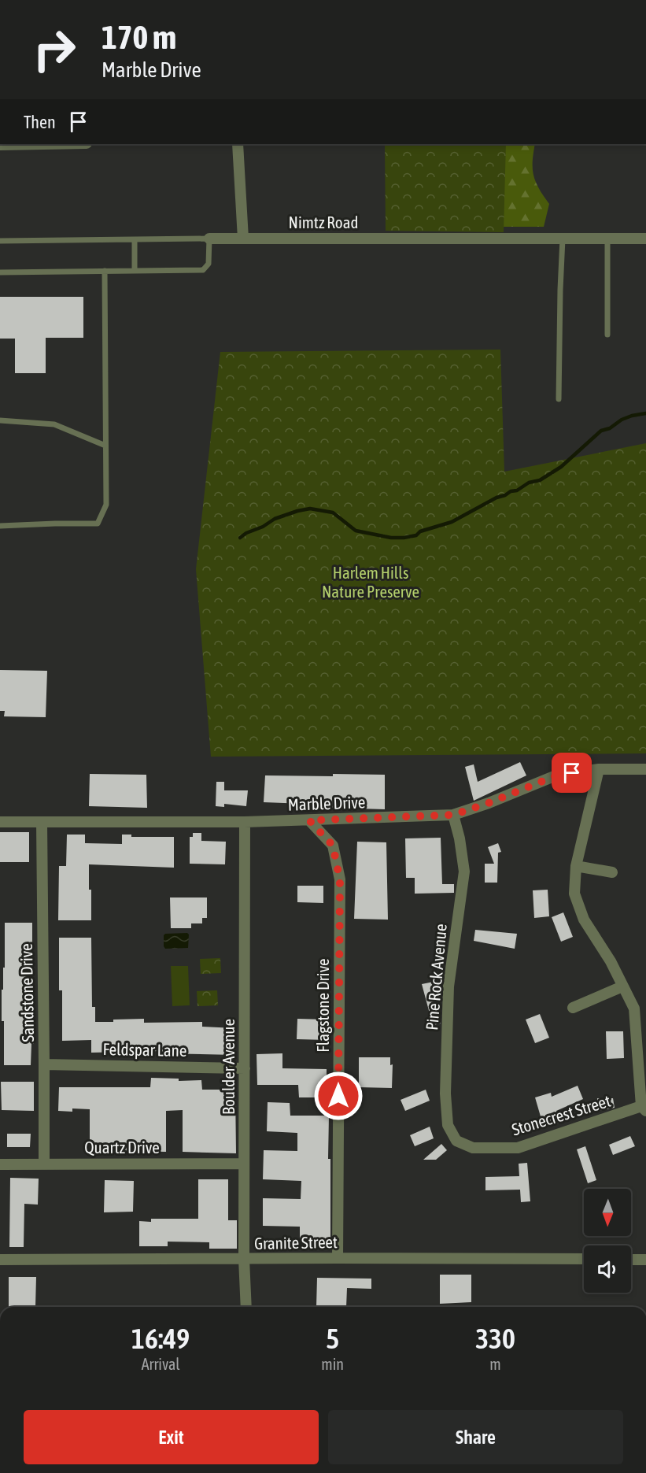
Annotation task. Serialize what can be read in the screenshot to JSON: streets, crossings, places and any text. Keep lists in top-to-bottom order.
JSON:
{
  "streets": {
    "street": [
      "Nimtz Road",
      "Marble Drive",
      "Pine Rock Avenue",
      "Sandstone Drive",
      "Flagstone Drive",
      "Feldspar Lane",
      "Boulder Avenue",
      "Stonecrest Street",
      "Quartz Drive",
      "Granite Street"
    ]
  },
  "crossings": [
    ["Marble Drive", "Pine Rock Avenue"],
    ["Marble Drive", "Sandstone Drive"],
    ["Marble Drive", "Flagstone Drive"],
    ["Marble Drive", "Boulder Avenue"],
    ["Pine Rock Avenue", "Stonecrest Street"],
    ["Sandstone Drive", "Feldspar Lane"],
    ["Sandstone Drive", "Quartz Drive"],
    ["Flagstone Drive", "Granite Street"],
    ["Feldspar Lane", "Boulder Avenue"],
    ["Boulder Avenue", "Quartz Drive"],
    ["Boulder Avenue", "Granite Street"]
  ],
  "parks": ["Harlem Hills Nature Preserve"],
  "north": "bottom",
  "page": {
    "turn": ["170 m", "Marble Drive"],
    "then": "Then",
    "eta": [
      "16:49",
      "Arrival",
      "5",
      "min",
      "330",
      "m"
    ],
    "buttons": ["Exit", "Share"]
  }
}
